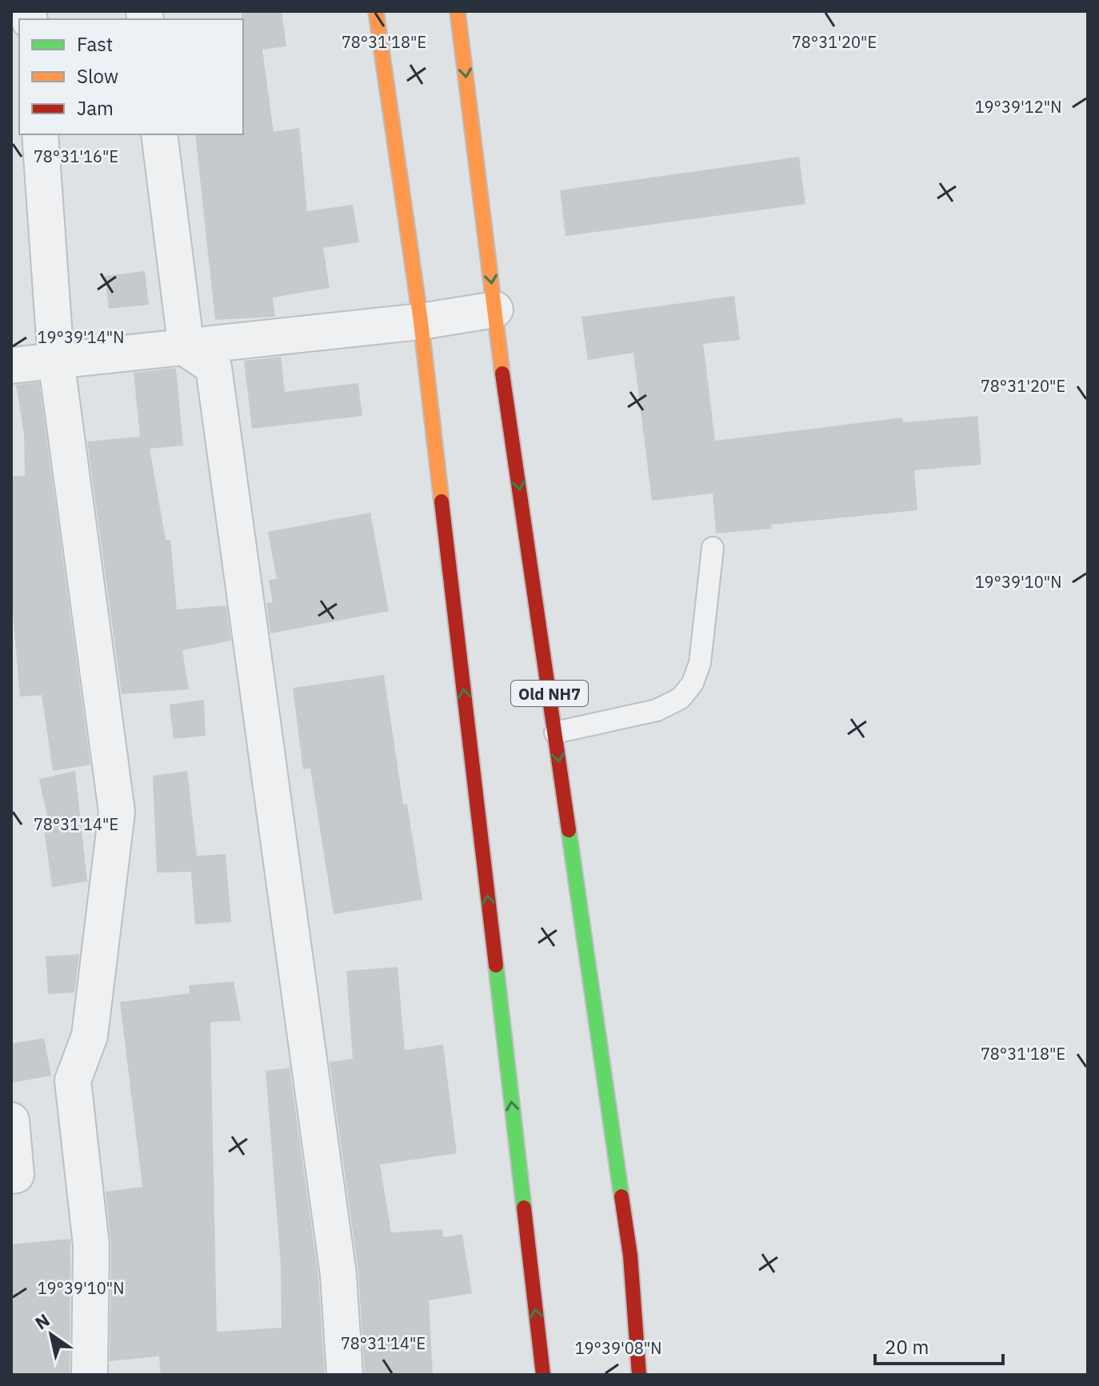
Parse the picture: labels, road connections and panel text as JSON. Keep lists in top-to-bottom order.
{
  "streets": {
    "main road": ["Old NH7"]
  },
  "legend": ["Fast", "Slow", "Jam"],
  "scale_bar": "20 m",
  "north": "top left",
  "coordinates": [
    "78°31'18\"E",
    "78°31'20\"E",
    "19°39'12\"N",
    "78°31'16\"E",
    "19°39'14\"N",
    "19°39'10\"N",
    "78°31'14\"E",
    "19°39'08\"N"
  ]
}
